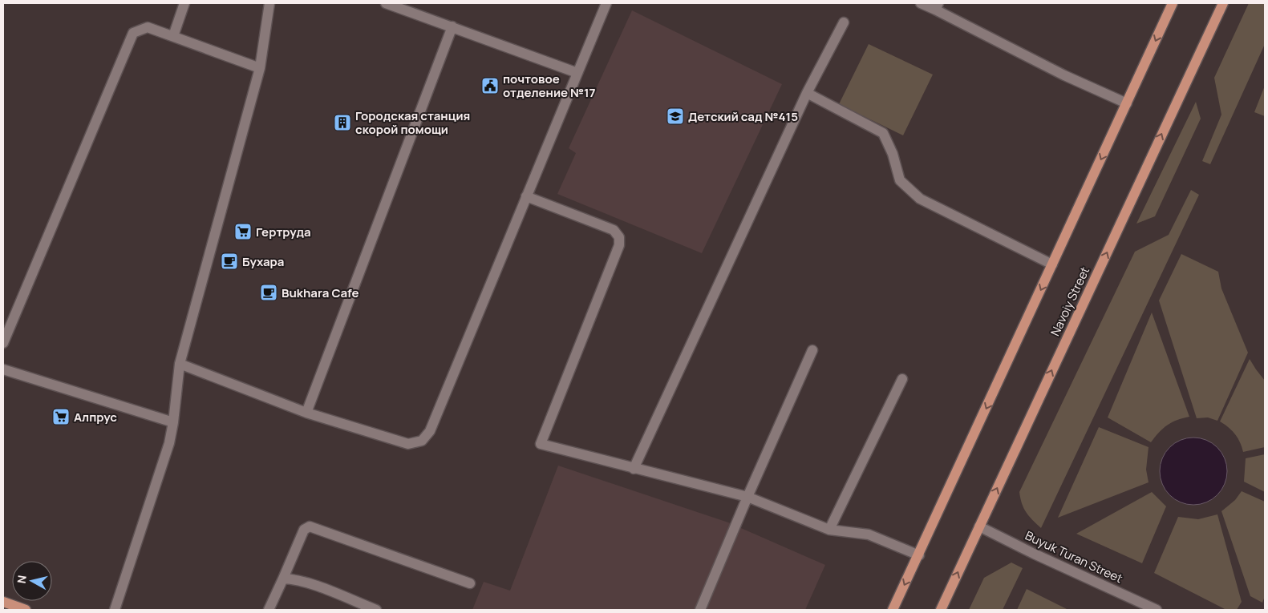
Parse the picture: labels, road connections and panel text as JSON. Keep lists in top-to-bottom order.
{
  "streets": {
    "main road": ["Navoiy Street"],
    "street": ["Buyuk Turan Street"]
  },
  "crossings": [
    ["Navoiy Street", "Buyuk Turan Street"]
  ],
  "places": {
    "public building": ["почтовое отделение №17"],
    "school or university": ["Детский сад №415"],
    "building": ["Городская станция скорой помощи"],
    "supermarket": ["Гертруда", "Алпрус"],
    "cafe": ["Бухара", "Bukhara Cafe"]
  },
  "north": "left"
}
